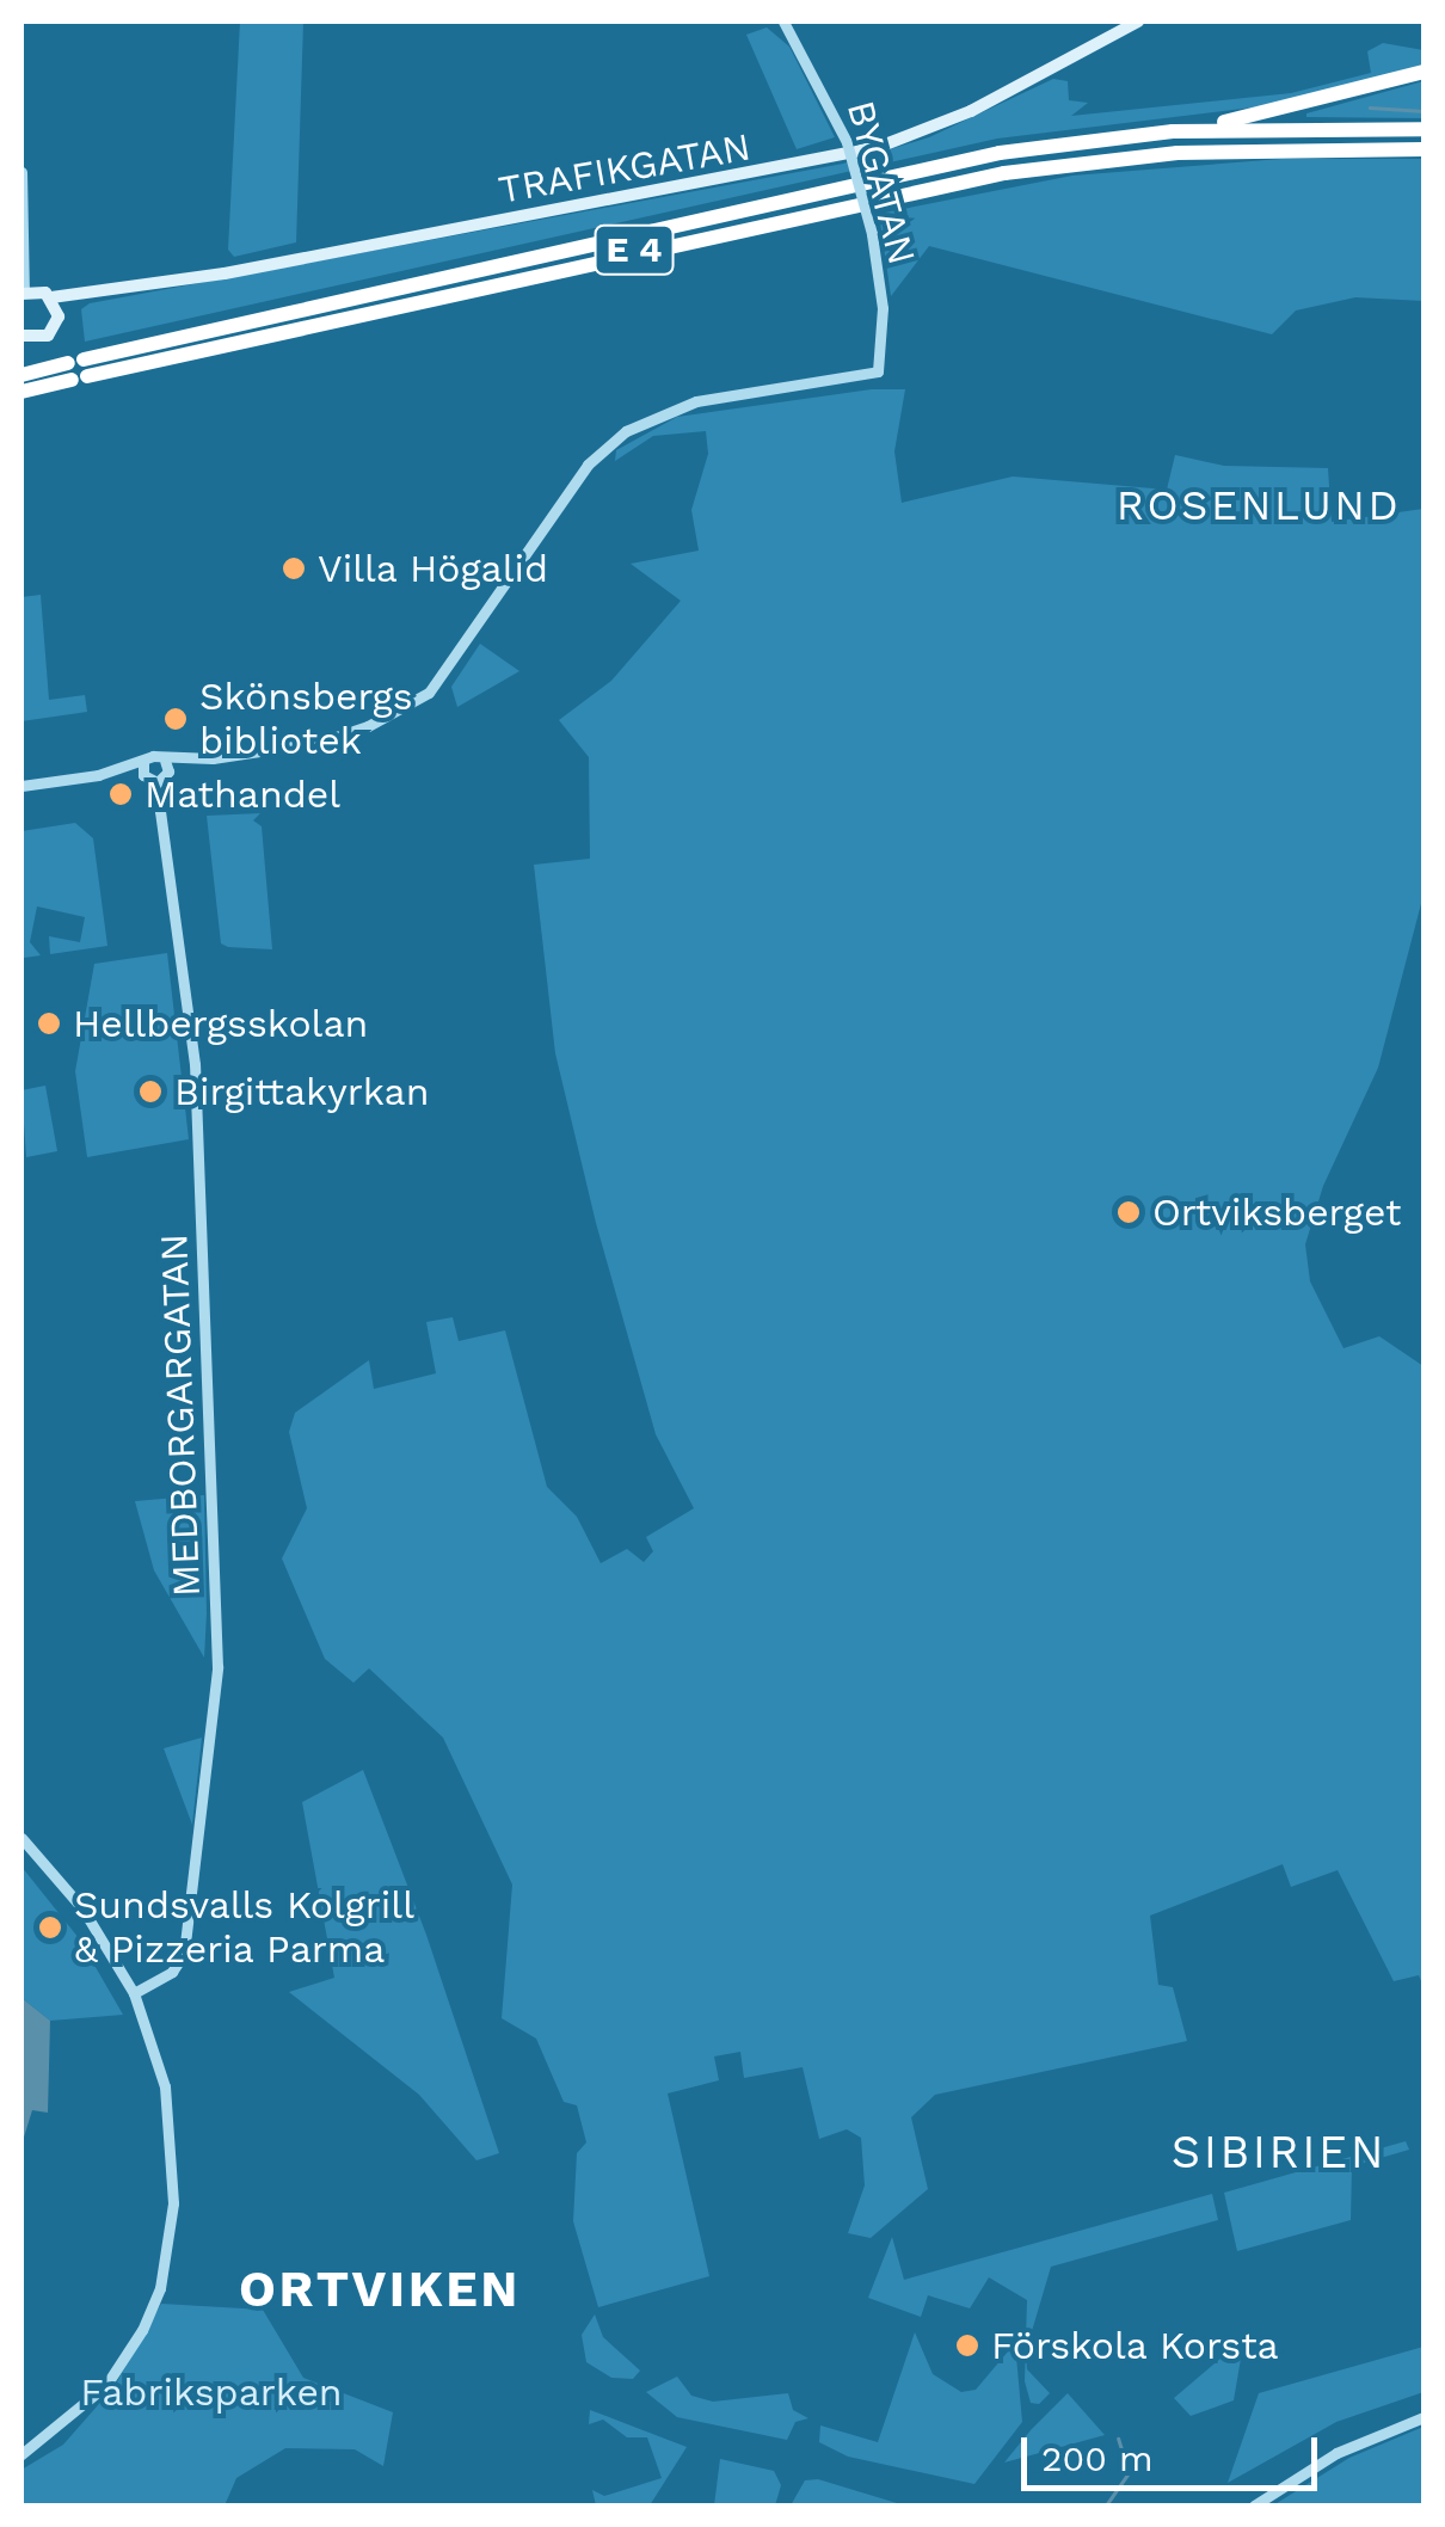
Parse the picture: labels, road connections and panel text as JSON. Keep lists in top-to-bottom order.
{
  "streets": {
    "highway": ["E 4"],
    "main road": ["TRAFIKGATAN"],
    "street": ["BYGATAN", "MEDBORGARGATAN"]
  },
  "districts": ["ROSENLUND", "SIBIRIEN", "ORTVIKEN"],
  "parks": ["Fabriksparken"],
  "places": [
    "Villa Högalid",
    "Skönsbergs bibliotek",
    "Mathandel",
    "Hellbergsskolan",
    "Birgittakyrkan",
    "Ortviksberget",
    "Sundsvalls Kolgrill & Pizzeria Parma",
    "Förskola Korsta"
  ],
  "scale_bar": "200 m"
}
